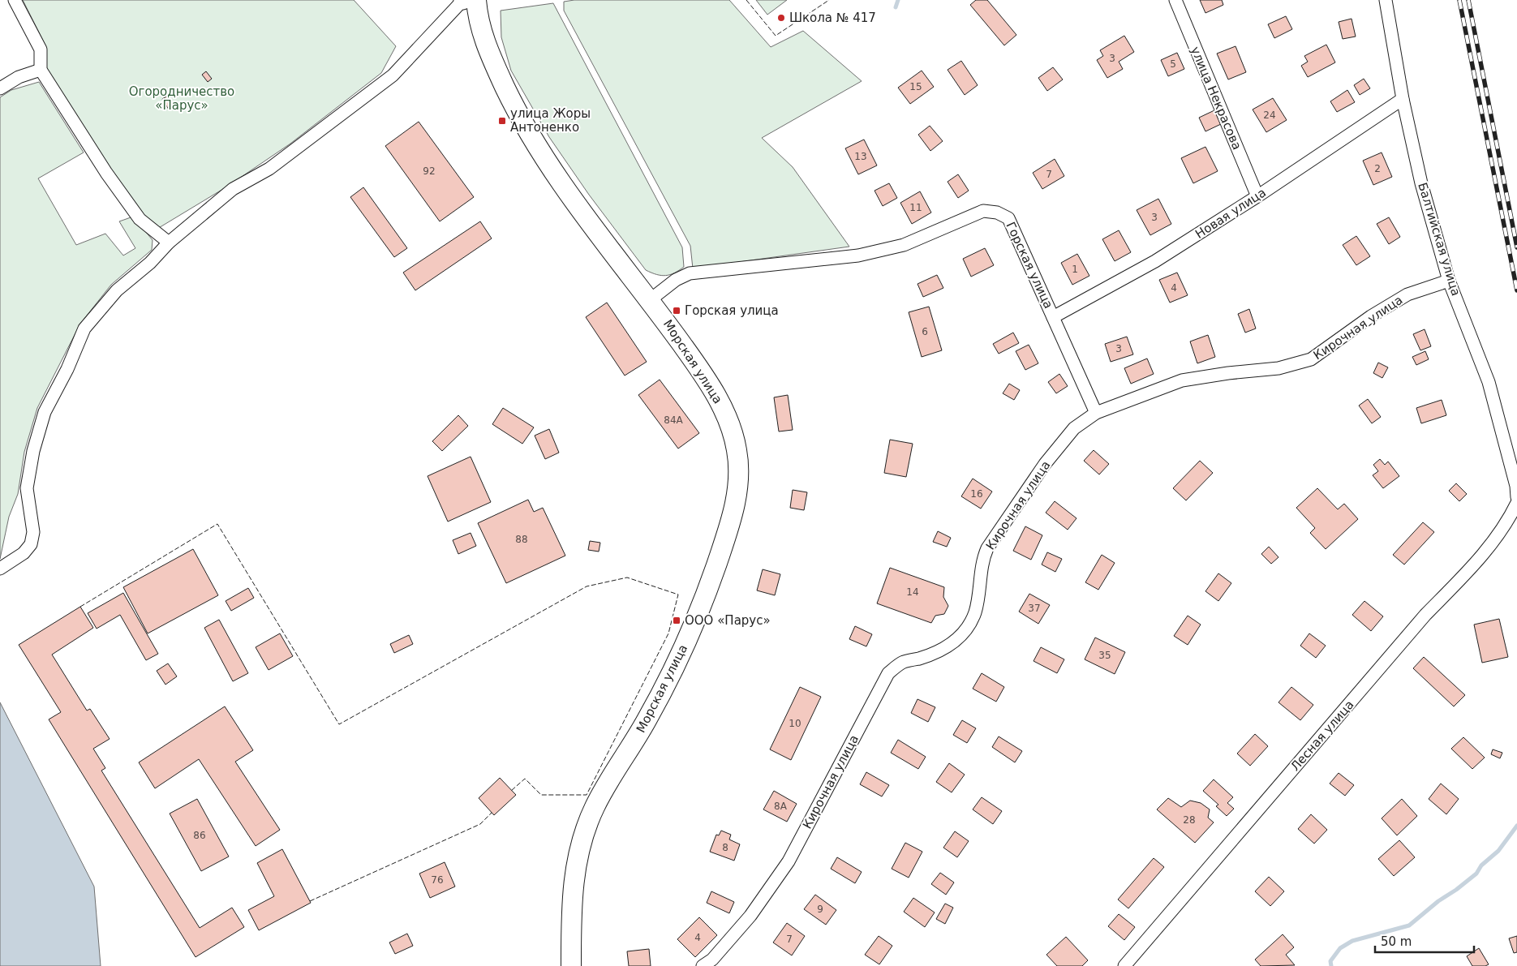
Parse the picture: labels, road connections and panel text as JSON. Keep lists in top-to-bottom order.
{
  "streets": {
    "main road": ["Морская улица"],
    "street": [
      "улица Некрасова",
      "Новая улица",
      "Балтийская улица",
      "Горская улица",
      "Кирочная улица",
      "Лесная улица"
    ]
  },
  "crossings": [
    ["улица Некрасова", "Новая улица"],
    ["Новая улица", "Балтийская улица"],
    ["Новая улица", "Горская улица"],
    ["Балтийская улица", "Кирочная улица"],
    ["Горская улица", "Кирочная улица"],
    ["Горская улица", "Морская улица"]
  ],
  "parks": ["Огородничество «Парус»"],
  "places": {
    "other": ["Школа № 417"],
    "transit": ["улица Жоры Антоненко", "Горская улица", "ООО «Парус»"]
  },
  "house_numbers": [
    "3",
    "5",
    "15",
    "24",
    "13",
    "2",
    "92",
    "7",
    "11",
    "3",
    "1",
    "4",
    "6",
    "3",
    "84А",
    "16",
    "88",
    "14",
    "37",
    "35",
    "10",
    "8А",
    "28",
    "86",
    "8",
    "76",
    "9",
    "4",
    "7"
  ],
  "scale_bar": "50 m"
}
